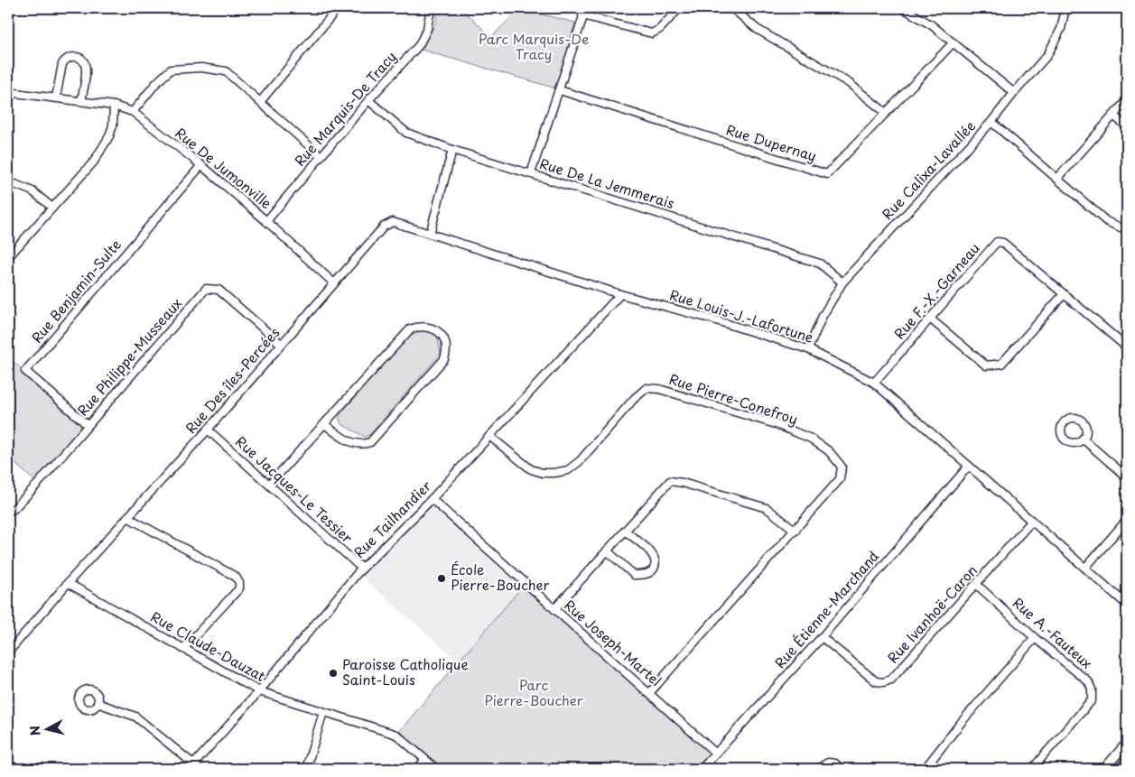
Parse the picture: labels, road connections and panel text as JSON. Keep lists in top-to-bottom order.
{
  "streets": {
    "street": [
      "Rue Marquis-De Tracy",
      "Rue Dupernay",
      "Rue De Jumonville",
      "Rue Calixa-Lavallée",
      "Rue De La Jemmerais",
      "Rue Benjamin-Sulte",
      "Rue F.-X.-Garneau",
      "Rue Louis-J.-Lafortune",
      "Rue Philippe-Musseaux",
      "Rue Des îles-Percées",
      "Rue Pierre-Conefroy",
      "Rue Jacques-Le Tessier",
      "Rue Tailhandier",
      "Rue Étienne-Marchand",
      "Rue Ivanhoë-Caron",
      "Rue A.-Fauteux",
      "Rue Joseph-Martel",
      "Rue Claude-Dauzat"
    ]
  },
  "crossings": [
    ["Rue Marquis-De Tracy", "Rue De Jumonville"],
    ["Rue Marquis-De Tracy", "Rue De La Jemmerais"],
    ["Rue De Jumonville", "Rue Benjamin-Sulte"],
    ["Rue De Jumonville", "Rue Des îles-Percées"],
    ["Rue Calixa-Lavallée", "Rue De La Jemmerais"],
    ["Rue Calixa-Lavallée", "Rue Louis-J.-Lafortune"],
    ["Rue Benjamin-Sulte", "Rue Philippe-Musseaux"],
    ["Rue F.-X.-Garneau", "Rue Louis-J.-Lafortune"],
    ["Rue Louis-J.-Lafortune", "Rue Des îles-Percées"],
    ["Rue Louis-J.-Lafortune", "Rue Tailhandier"],
    ["Rue Louis-J.-Lafortune", "Rue Étienne-Marchand"],
    ["Rue Louis-J.-Lafortune", "Rue Ivanhoë-Caron"],
    ["Rue Philippe-Musseaux", "Rue Des îles-Percées"],
    ["Rue Des îles-Percées", "Rue Jacques-Le Tessier"],
    ["Rue Des îles-Percées", "Rue Claude-Dauzat"],
    ["Rue Pierre-Conefroy", "Rue Tailhandier"],
    ["Rue Pierre-Conefroy", "Rue Joseph-Martel"],
    ["Rue Jacques-Le Tessier", "Rue Tailhandier"],
    ["Rue Tailhandier", "Rue Joseph-Martel"],
    ["Rue Tailhandier", "Rue Claude-Dauzat"],
    ["Rue Étienne-Marchand", "Rue Ivanhoë-Caron"],
    ["Rue Étienne-Marchand", "Rue Joseph-Martel"],
    ["Rue Ivanhoë-Caron", "Rue A.-Fauteux"]
  ],
  "parks": ["Parc Marquis-De Tracy", "Parc Pierre-Boucher"],
  "places": ["École Pierre-Boucher", "Paroisse Catholique Saint-Louis"],
  "north": "left"
}
